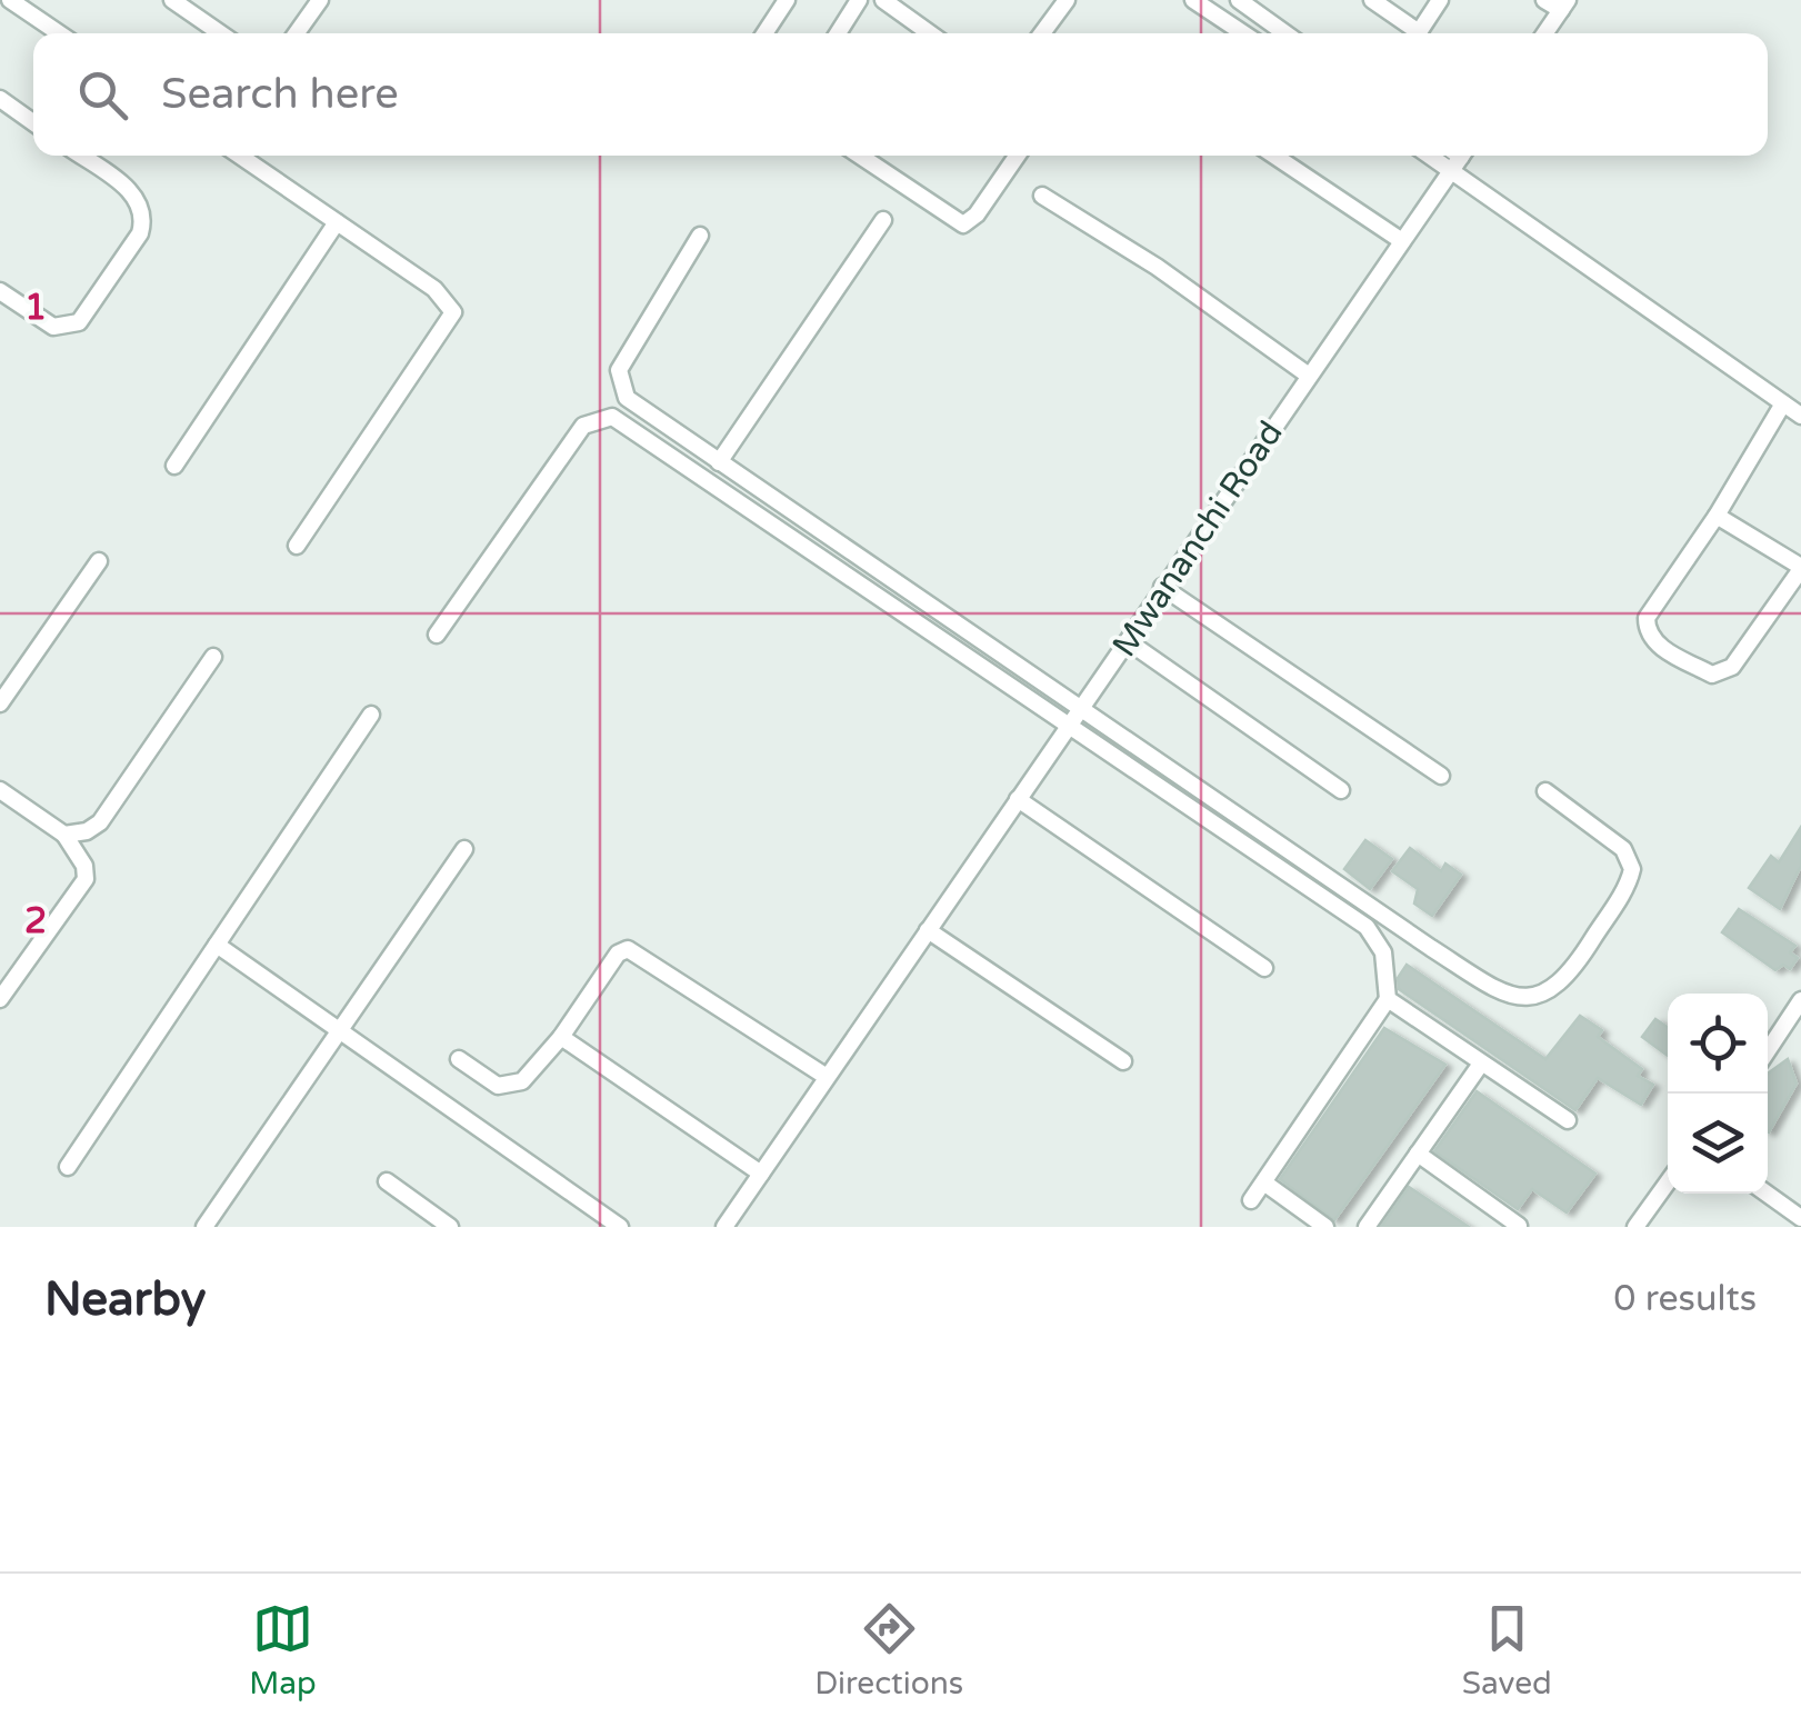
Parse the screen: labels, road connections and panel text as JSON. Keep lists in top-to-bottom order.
{
  "streets": {
    "street": ["Mwananchi Road"]
  },
  "page": {
    "search": "Search here",
    "heading": ["Nearby", "0 results"],
    "nav": ["Map", "Directions", "Saved"]
  },
  "grid": {
    "rows": ["1", "2"]
  }
}
